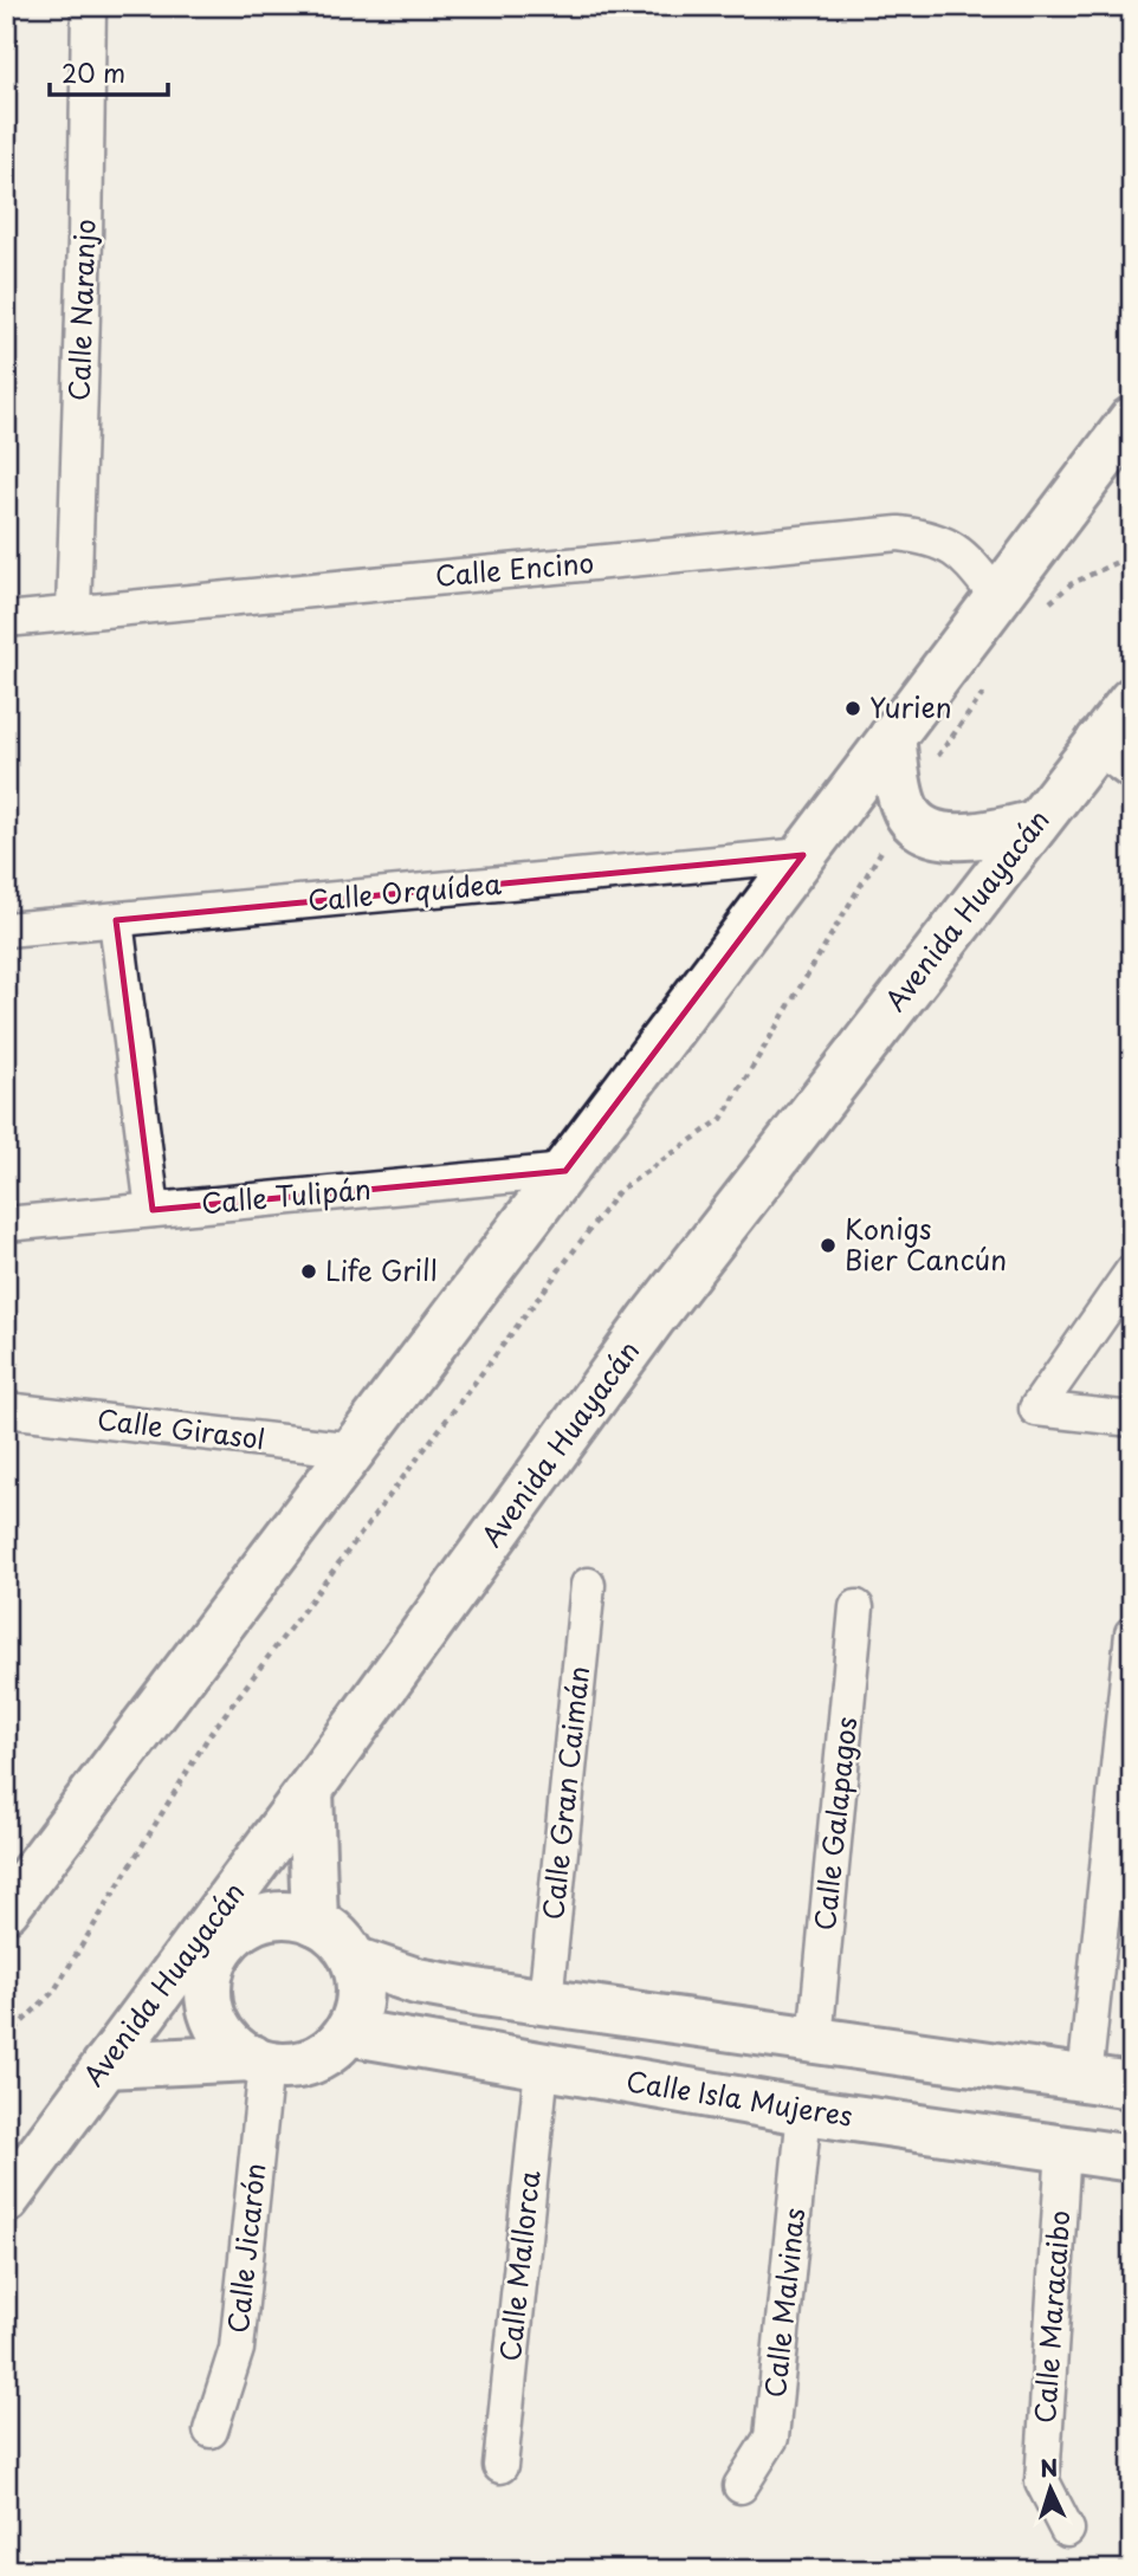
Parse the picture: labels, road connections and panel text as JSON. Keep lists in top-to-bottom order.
{
  "streets": {
    "main road": ["Avenida Huayacán", "Calle Isla Mujeres"],
    "street": [
      "Calle Naranjo",
      "Calle Encino",
      "Calle Orquídea",
      "Calle Tulipán",
      "Calle Girasol",
      "Calle Gran Caimán",
      "Calle Galapagos",
      "Calle Jicarón",
      "Calle Mallorca",
      "Calle Malvinas",
      "Calle Maracaibo"
    ]
  },
  "crossings": [
    ["Calle Naranjo", "Calle Encino"],
    ["Calle Isla Mujeres", "Calle Jicarón"],
    ["Calle Isla Mujeres", "Calle Mallorca"],
    ["Calle Isla Mujeres", "Calle Malvinas"],
    ["Calle Isla Mujeres", "Calle Maracaibo"]
  ],
  "places": ["Yurien", "Konigs Bier Cancún", "Life Grill"],
  "scale_bar": "20 m",
  "north": "top"
}
